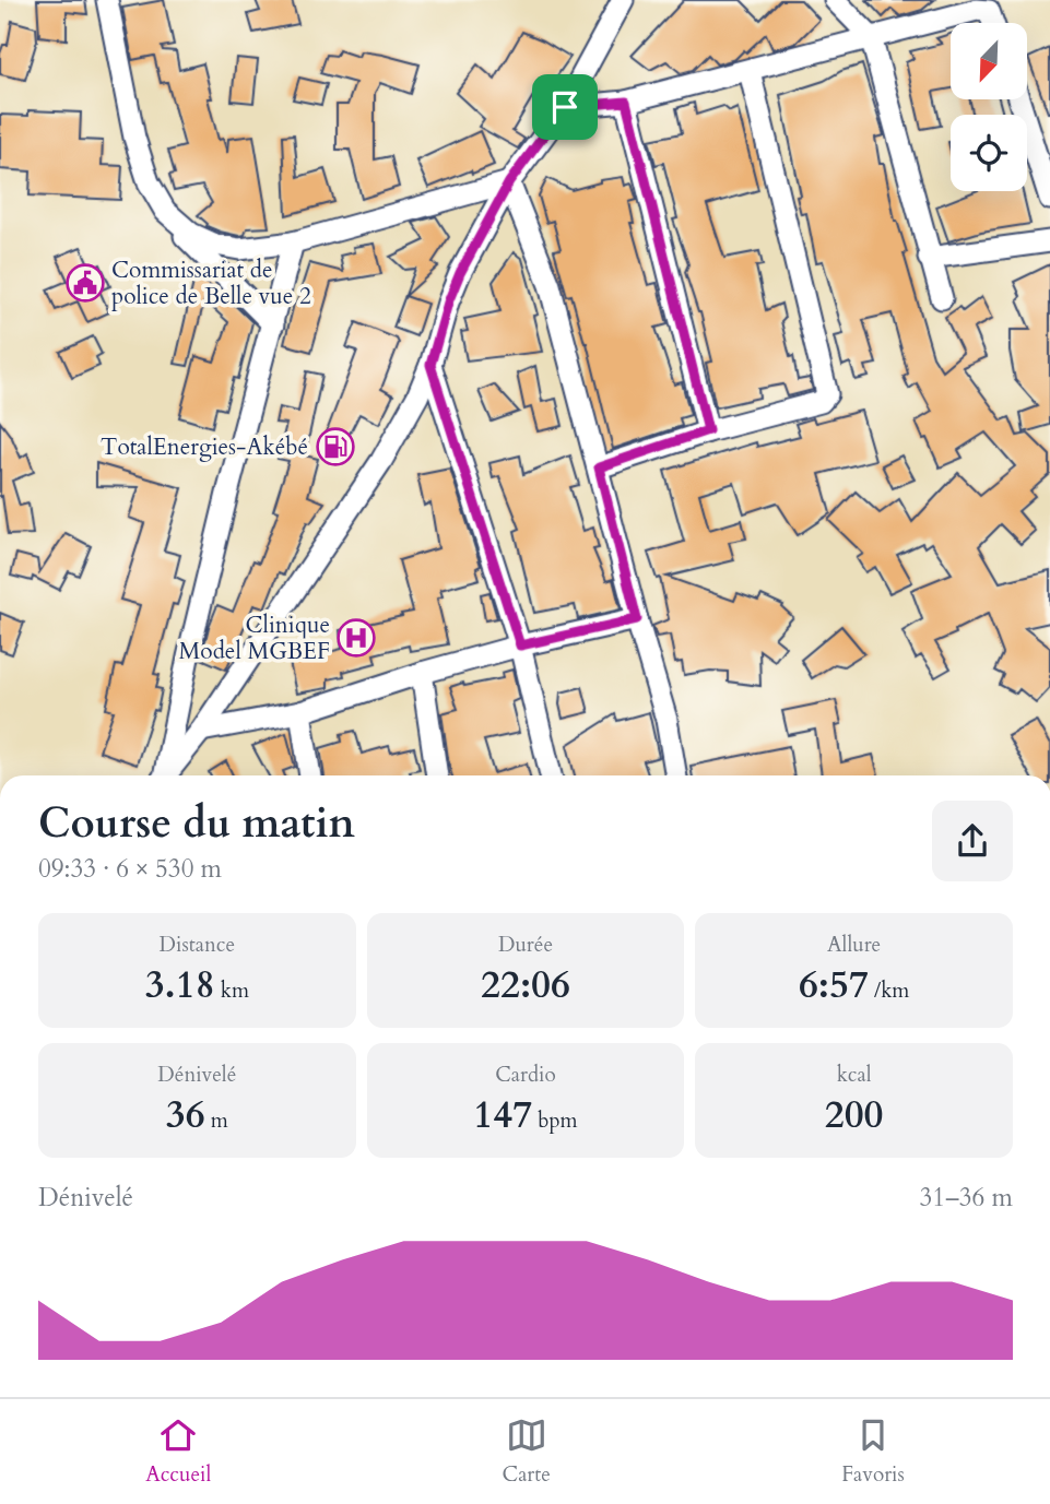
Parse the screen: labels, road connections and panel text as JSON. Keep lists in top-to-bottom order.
{
  "places": {
    "public building": ["Commissariat de police de Belle vue 2"],
    "fuel station": ["TotalEnergies-Akébé"],
    "hospital": ["Clinique Model MGBEF"]
  },
  "north": "bottom left",
  "page": {
    "heading": ["Course du matin", "09:33 · 6 × 530 m"],
    "stats": [
      ["Distance", "3.18 km"],
      ["Durée", "22:06"],
      ["Allure", "6:57 /km"],
      ["Dénivelé", "36 m"],
      ["Cardio", "147 bpm"],
      ["kcal", "200"]
    ],
    "chart": ["Dénivelé", "31–36 m"],
    "tabs": ["Accueil", "Carte", "Favoris"]
  }
}
